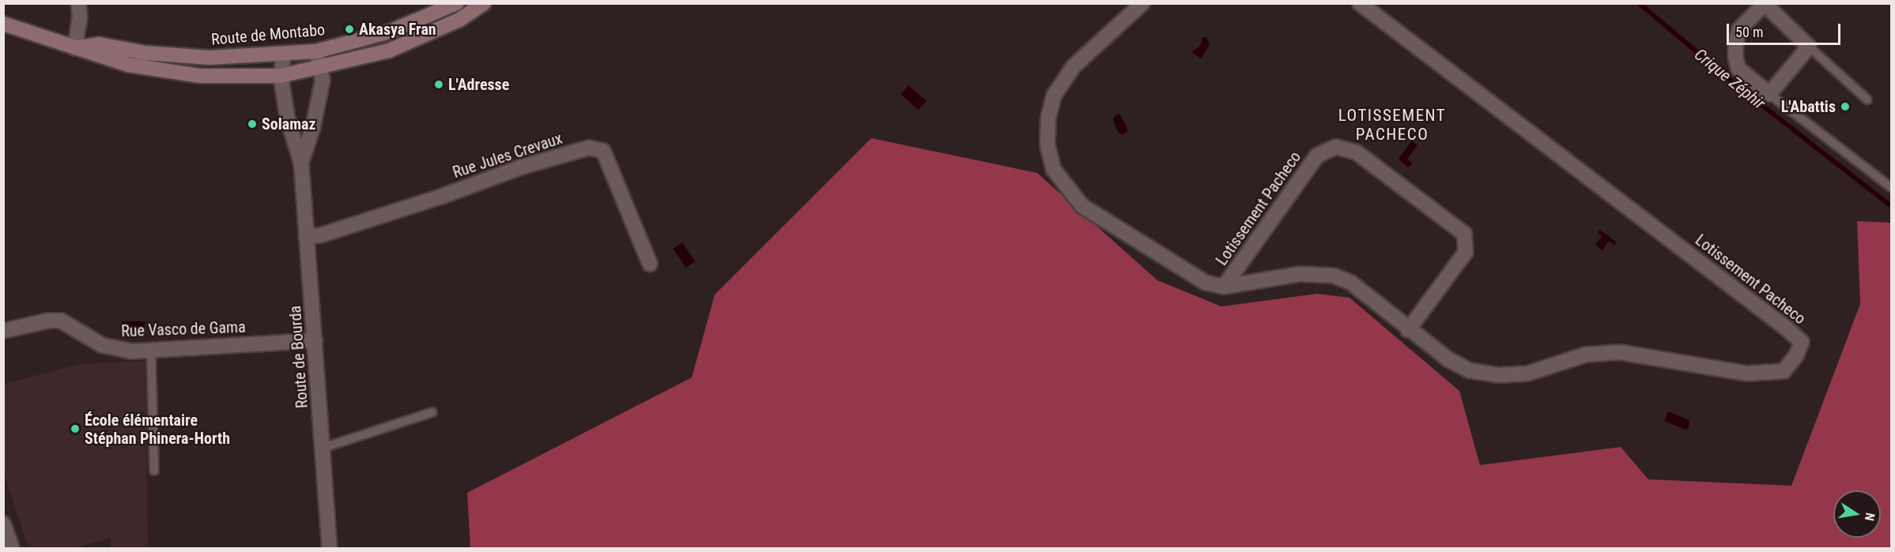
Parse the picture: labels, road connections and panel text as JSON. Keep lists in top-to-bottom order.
{
  "streets": {
    "main road": ["Route de Montabo"],
    "street": [
      "Rue Jules Crevaux",
      "Lotissement Pacheco",
      "Rue Vasco de Gama",
      "Route de Bourda"
    ]
  },
  "crossings": [
    ["Route de Montabo", "Route de Bourda"],
    ["Rue Jules Crevaux", "Route de Bourda"],
    ["Rue Vasco de Gama", "Route de Bourda"]
  ],
  "districts": ["LOTISSEMENT PACHECO"],
  "water": ["Crique Zéphir"],
  "places": [
    "Akasya Fran",
    "L'Adresse",
    "L'Abattis",
    "Solamaz",
    "École élémentaire Stéphan Phinera-Horth"
  ],
  "scale_bar": "50 m",
  "north": "right"
}
